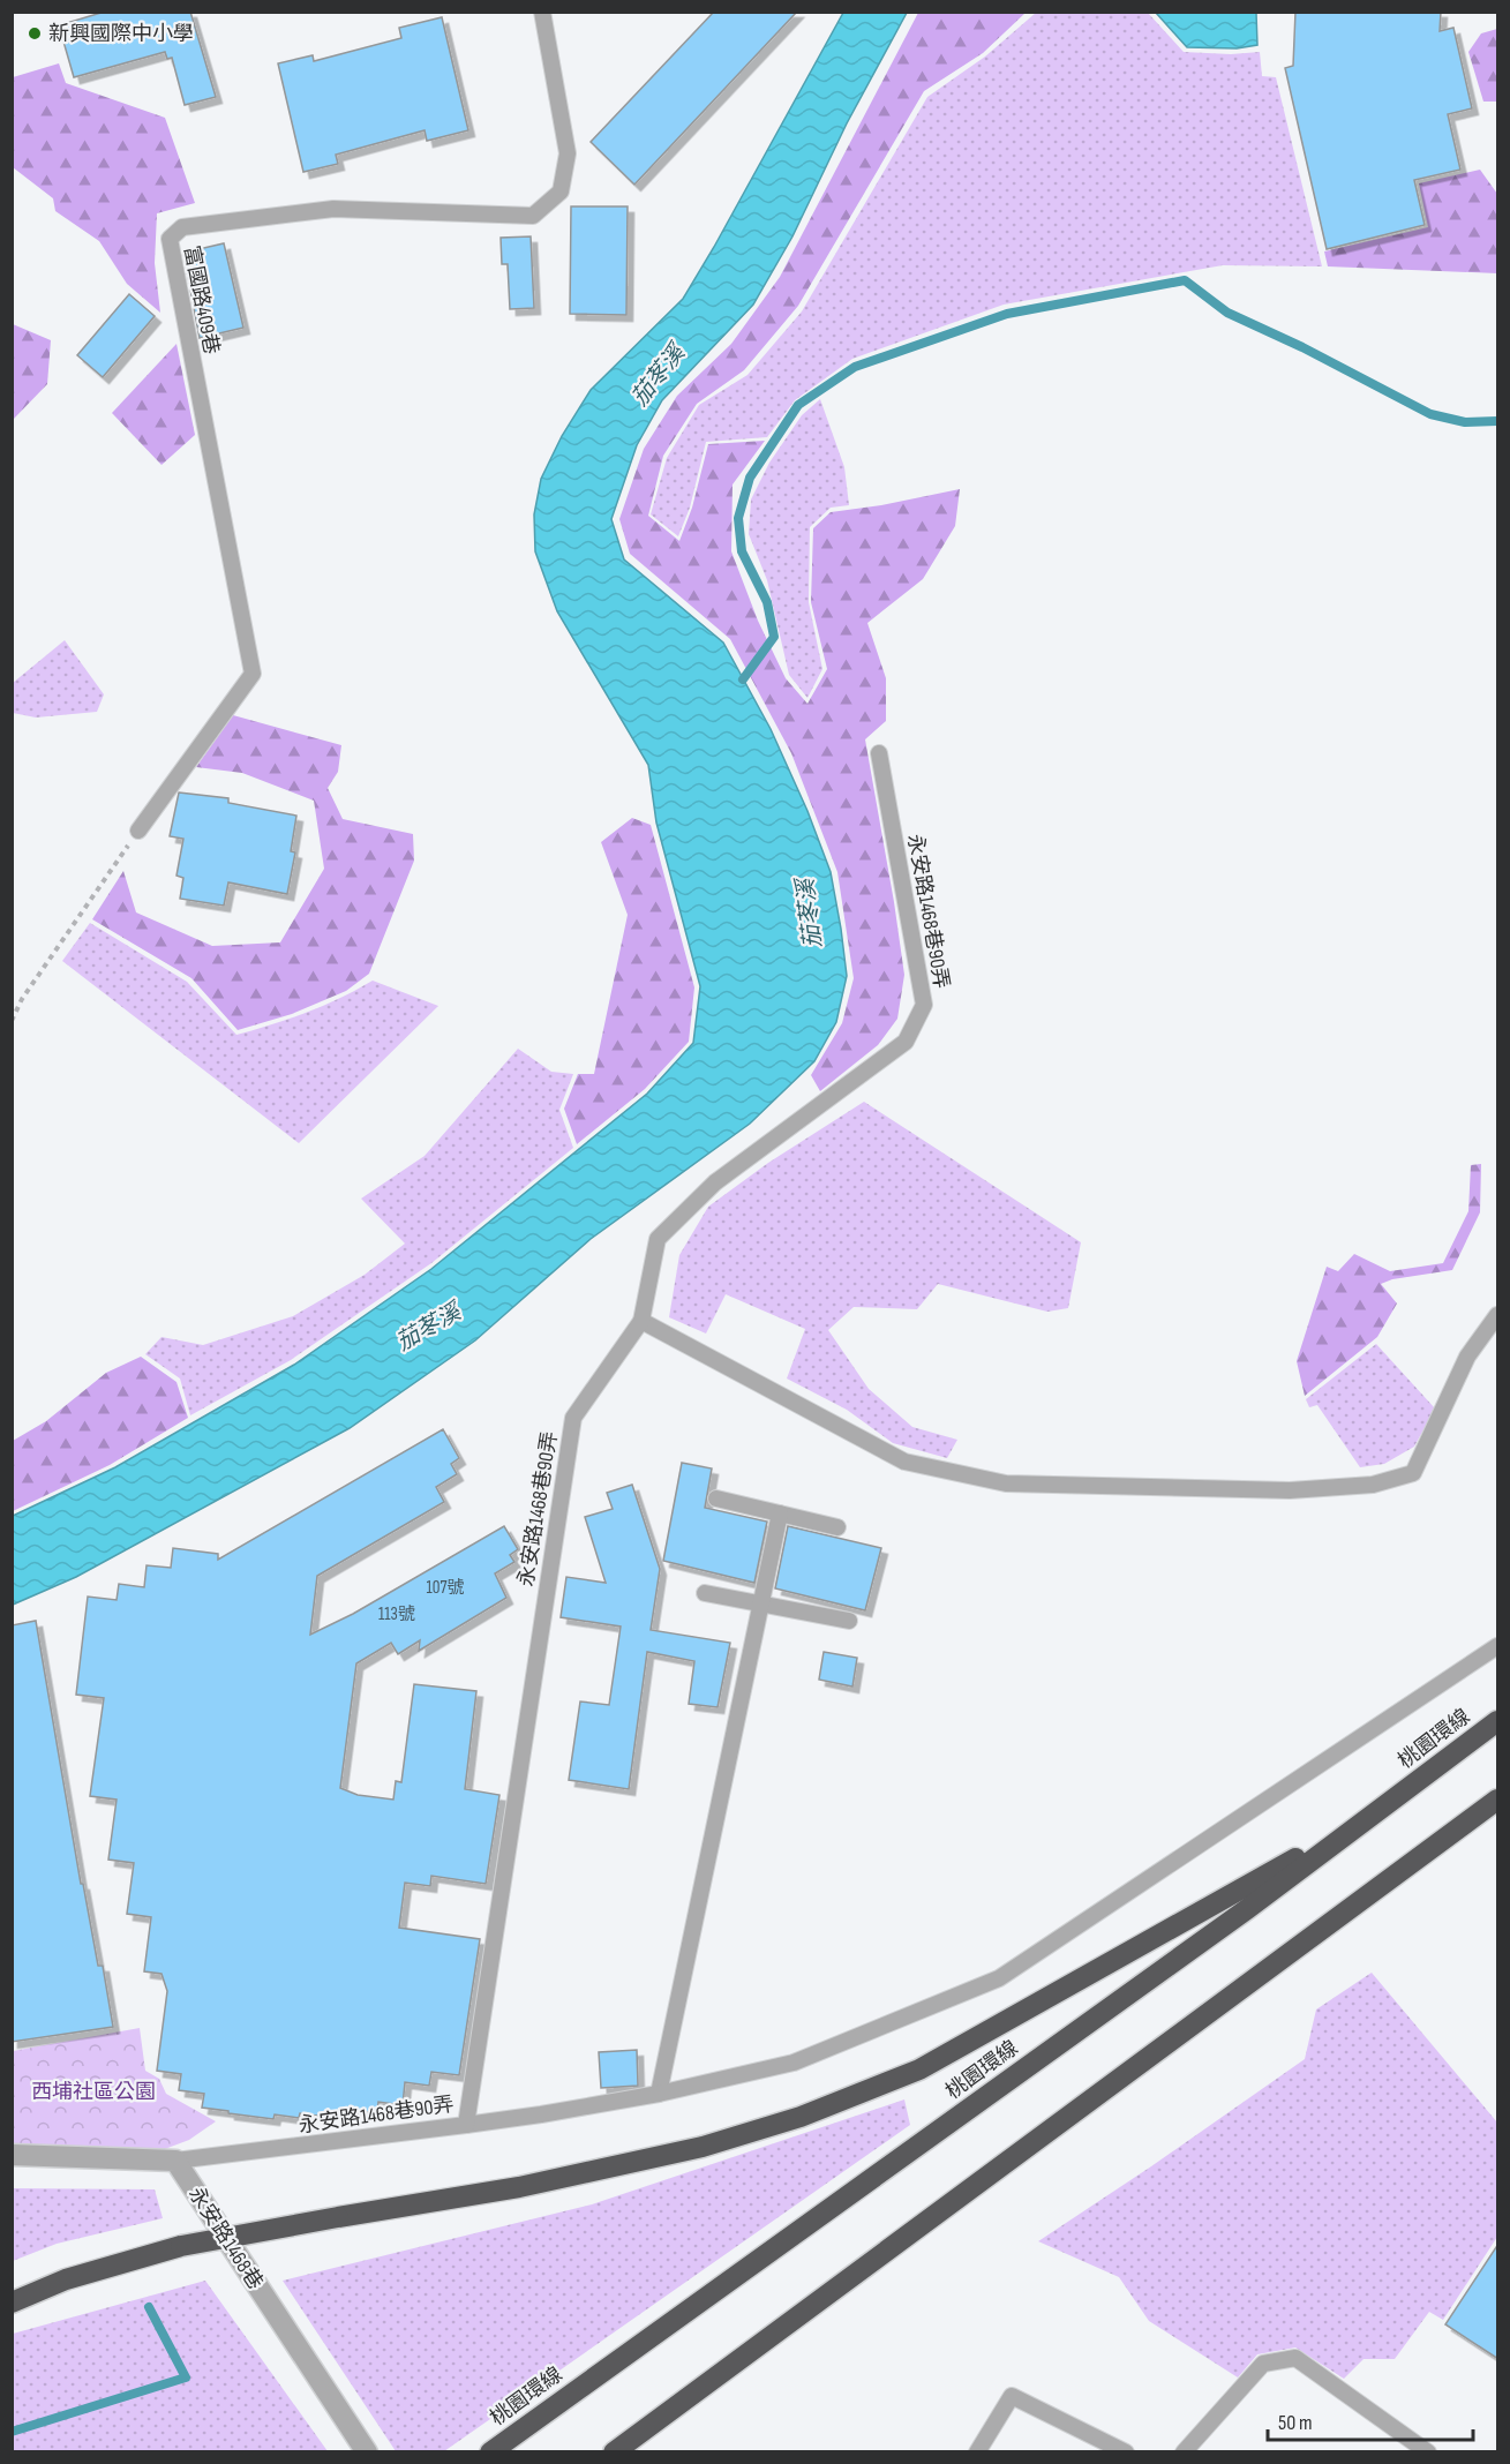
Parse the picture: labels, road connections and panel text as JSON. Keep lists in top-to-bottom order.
{
  "streets": {
    "highway": ["桃園環線"],
    "street": ["永安路1468巷"],
    "lane": ["富國路409巷", "永安路1468巷90弄"]
  },
  "crossings": [
    ["永安路1468巷90弄", "永安路1468巷"]
  ],
  "water": ["茄苳溪"],
  "parks": ["西埔社區公園"],
  "places": ["新興國際中小學"],
  "house_numbers": ["107號", "113號"],
  "scale_bar": "50 m"
}
